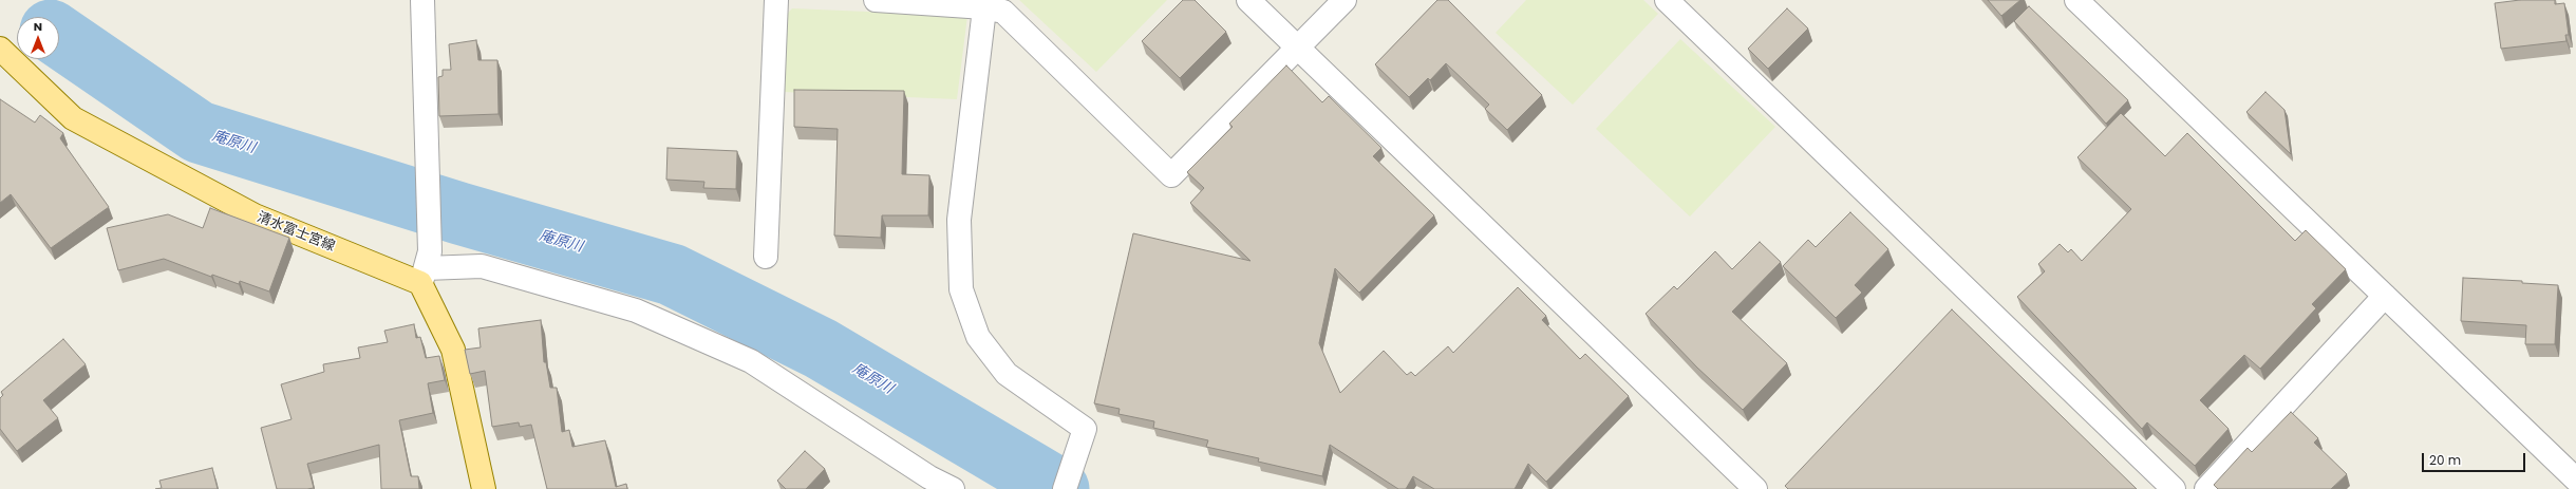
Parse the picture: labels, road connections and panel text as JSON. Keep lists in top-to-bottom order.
{
  "streets": {
    "main road": ["清水富士宮線"]
  },
  "water": ["庵原川"],
  "scale_bar": "20 m",
  "north": "top"
}
